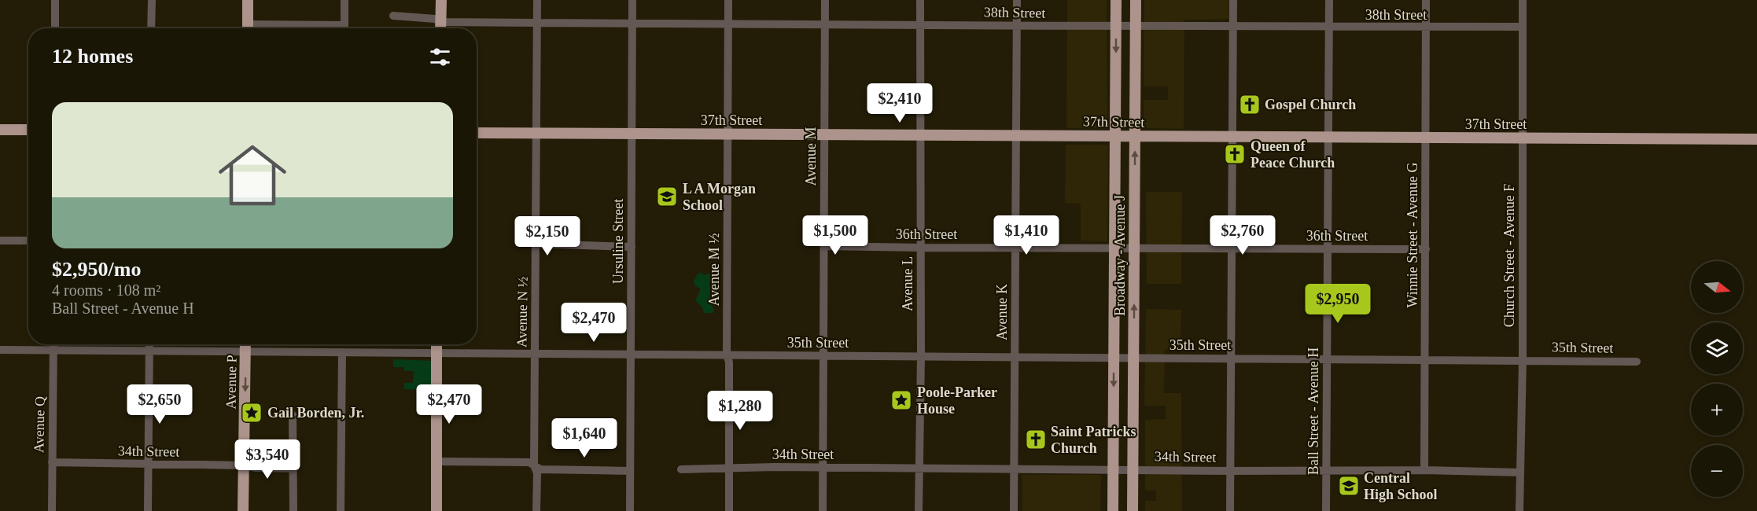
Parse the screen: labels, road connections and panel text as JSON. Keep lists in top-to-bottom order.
{
  "streets": {
    "main road": ["37th Street", "Broadway - Avenue J", "Avenue P"],
    "street": [
      "38th Street",
      "Avenue M",
      "36th Street",
      "Winnie Street - Avenue G",
      "Ursuline Street",
      "Church Street - Avenue F",
      "Avenue M ½",
      "Avenue L",
      "Avenue N ½",
      "Avenue K",
      "35th Street",
      "Ball Street - Avenue H",
      "Avenue Q",
      "34th Street"
    ]
  },
  "crossings": [
    ["38th Street", "Avenue M"],
    ["38th Street", "Winnie Street - Avenue G"],
    ["38th Street", "Ursuline Street"],
    ["38th Street", "Broadway - Avenue J"],
    ["38th Street", "Church Street - Avenue F"],
    ["38th Street", "Avenue M ½"],
    ["38th Street", "Avenue L"],
    ["38th Street", "Avenue N ½"],
    ["38th Street", "Avenue K"],
    ["38th Street", "Ball Street - Avenue H"],
    ["37th Street", "Avenue M"],
    ["37th Street", "Winnie Street - Avenue G"],
    ["37th Street", "Ursuline Street"],
    ["37th Street", "Broadway - Avenue J"],
    ["37th Street", "Church Street - Avenue F"],
    ["37th Street", "Avenue M ½"],
    ["37th Street", "Avenue L"],
    ["37th Street", "Avenue N ½"],
    ["37th Street", "Avenue K"],
    ["37th Street", "Ball Street - Avenue H"],
    ["Avenue M", "36th Street"],
    ["Avenue M", "35th Street"],
    ["Avenue M", "34th Street"],
    ["36th Street", "Winnie Street - Avenue G"],
    ["36th Street", "Broadway - Avenue J"],
    ["36th Street", "Avenue L"],
    ["36th Street", "Avenue K"],
    ["36th Street", "Ball Street - Avenue H"],
    ["Winnie Street - Avenue G", "35th Street"],
    ["Winnie Street - Avenue G", "34th Street"],
    ["Ursuline Street", "35th Street"],
    ["Broadway - Avenue J", "35th Street"],
    ["Broadway - Avenue J", "34th Street"],
    ["Church Street - Avenue F", "35th Street"],
    ["Church Street - Avenue F", "34th Street"],
    ["Avenue M ½", "35th Street"],
    ["Avenue M ½", "34th Street"],
    ["Avenue L", "35th Street"],
    ["Avenue L", "34th Street"],
    ["Avenue N ½", "35th Street"],
    ["Avenue K", "35th Street"],
    ["Avenue K", "34th Street"],
    ["35th Street", "Avenue P"],
    ["35th Street", "Ball Street - Avenue H"],
    ["35th Street", "Avenue Q"],
    ["Avenue P", "34th Street"],
    ["Ball Street - Avenue H", "34th Street"],
    ["Avenue Q", "34th Street"]
  ],
  "one_way": ["Avenue P"],
  "places": {
    "church": ["Gospel Church", "Queen of Peace Church", "Saint Patricks Church"],
    "school or university": ["L A Morgan School", "Central High School"],
    "place": ["Poole-Parker House", "Gail Borden, Jr."]
  },
  "north": "right",
  "page": {
    "heading": "12 homes",
    "price": [
      "$2,410",
      "$1,500",
      "$1,410",
      "$2,760",
      "$2,150",
      "$2,950",
      "$2,470",
      "$2,650",
      "$2,470",
      "$1,280",
      "$1,640",
      "$3,540"
    ],
    "list": [
      {
        "name": "$2,950/mo",
        "note": "4 rooms · 108 m² · Ball Street - Avenue H"
      }
    ],
    "map_buttons": ["+", "−"]
  }
}
